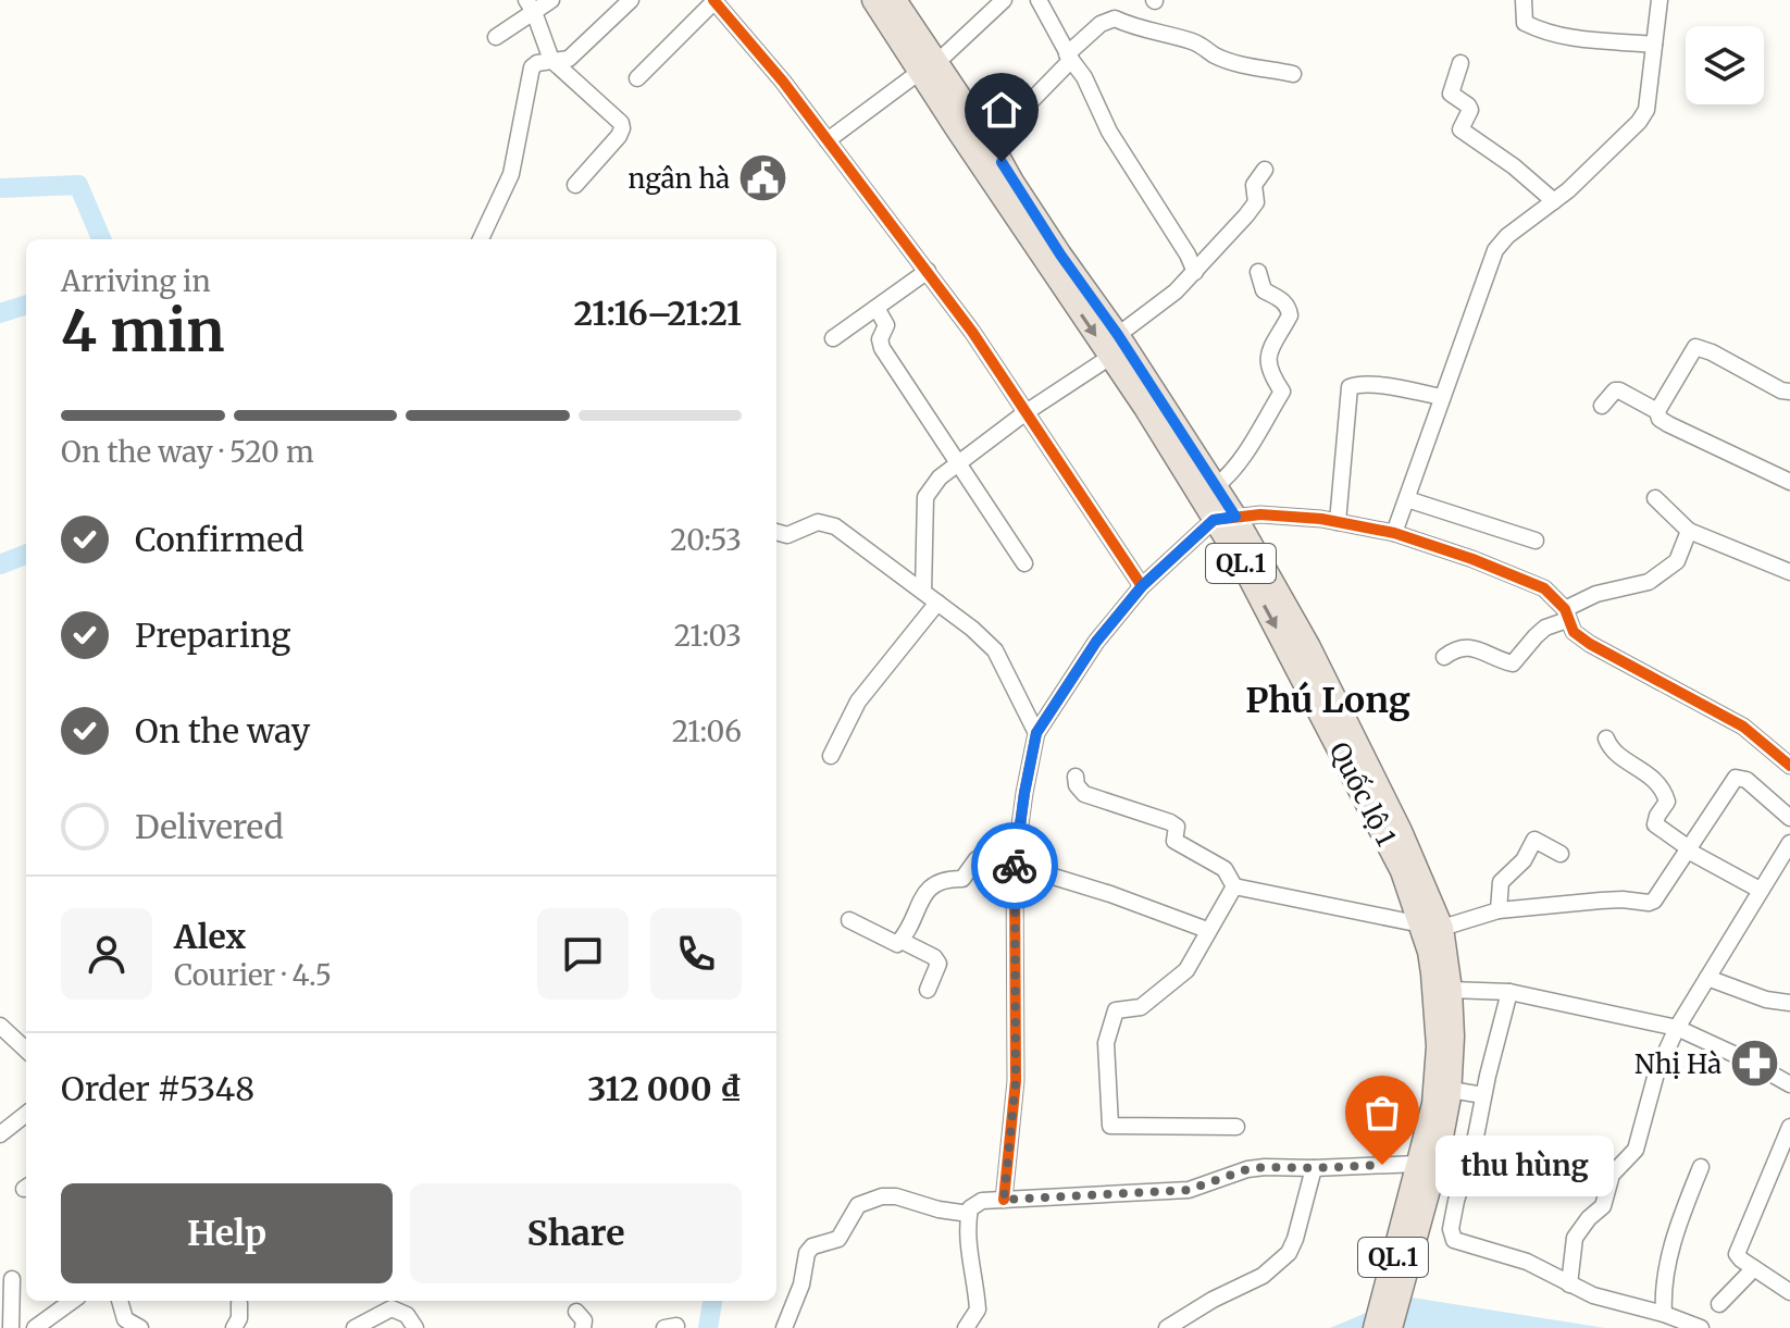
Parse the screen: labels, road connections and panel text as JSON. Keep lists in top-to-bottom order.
{
  "streets": {
    "highway": ["QL.1", "Quốc lộ 1"]
  },
  "crossings": [
    ["QL.1", "Quốc lộ 1"]
  ],
  "districts": ["Phú Long"],
  "places": {
    "public building": ["ngân hà"],
    "pharmacy": ["Nhị Hà"],
    "other": ["thu hùng"]
  },
  "page": {
    "heading": ["4 min", "Arriving in", "21:16–21:21"],
    "panel": [
      "Alex",
      "Courier · 4.5",
      "Order #5348",
      "312 000 ₫"
    ],
    "bar": "On the way · 520 m",
    "list": [
      ["Confirmed", "20:53"],
      ["Preparing", "21:03"],
      ["On the way", "21:06"],
      "Delivered"
    ],
    "bubble": "thu hùng",
    "buttons": ["Help", "Share"]
  }
}
